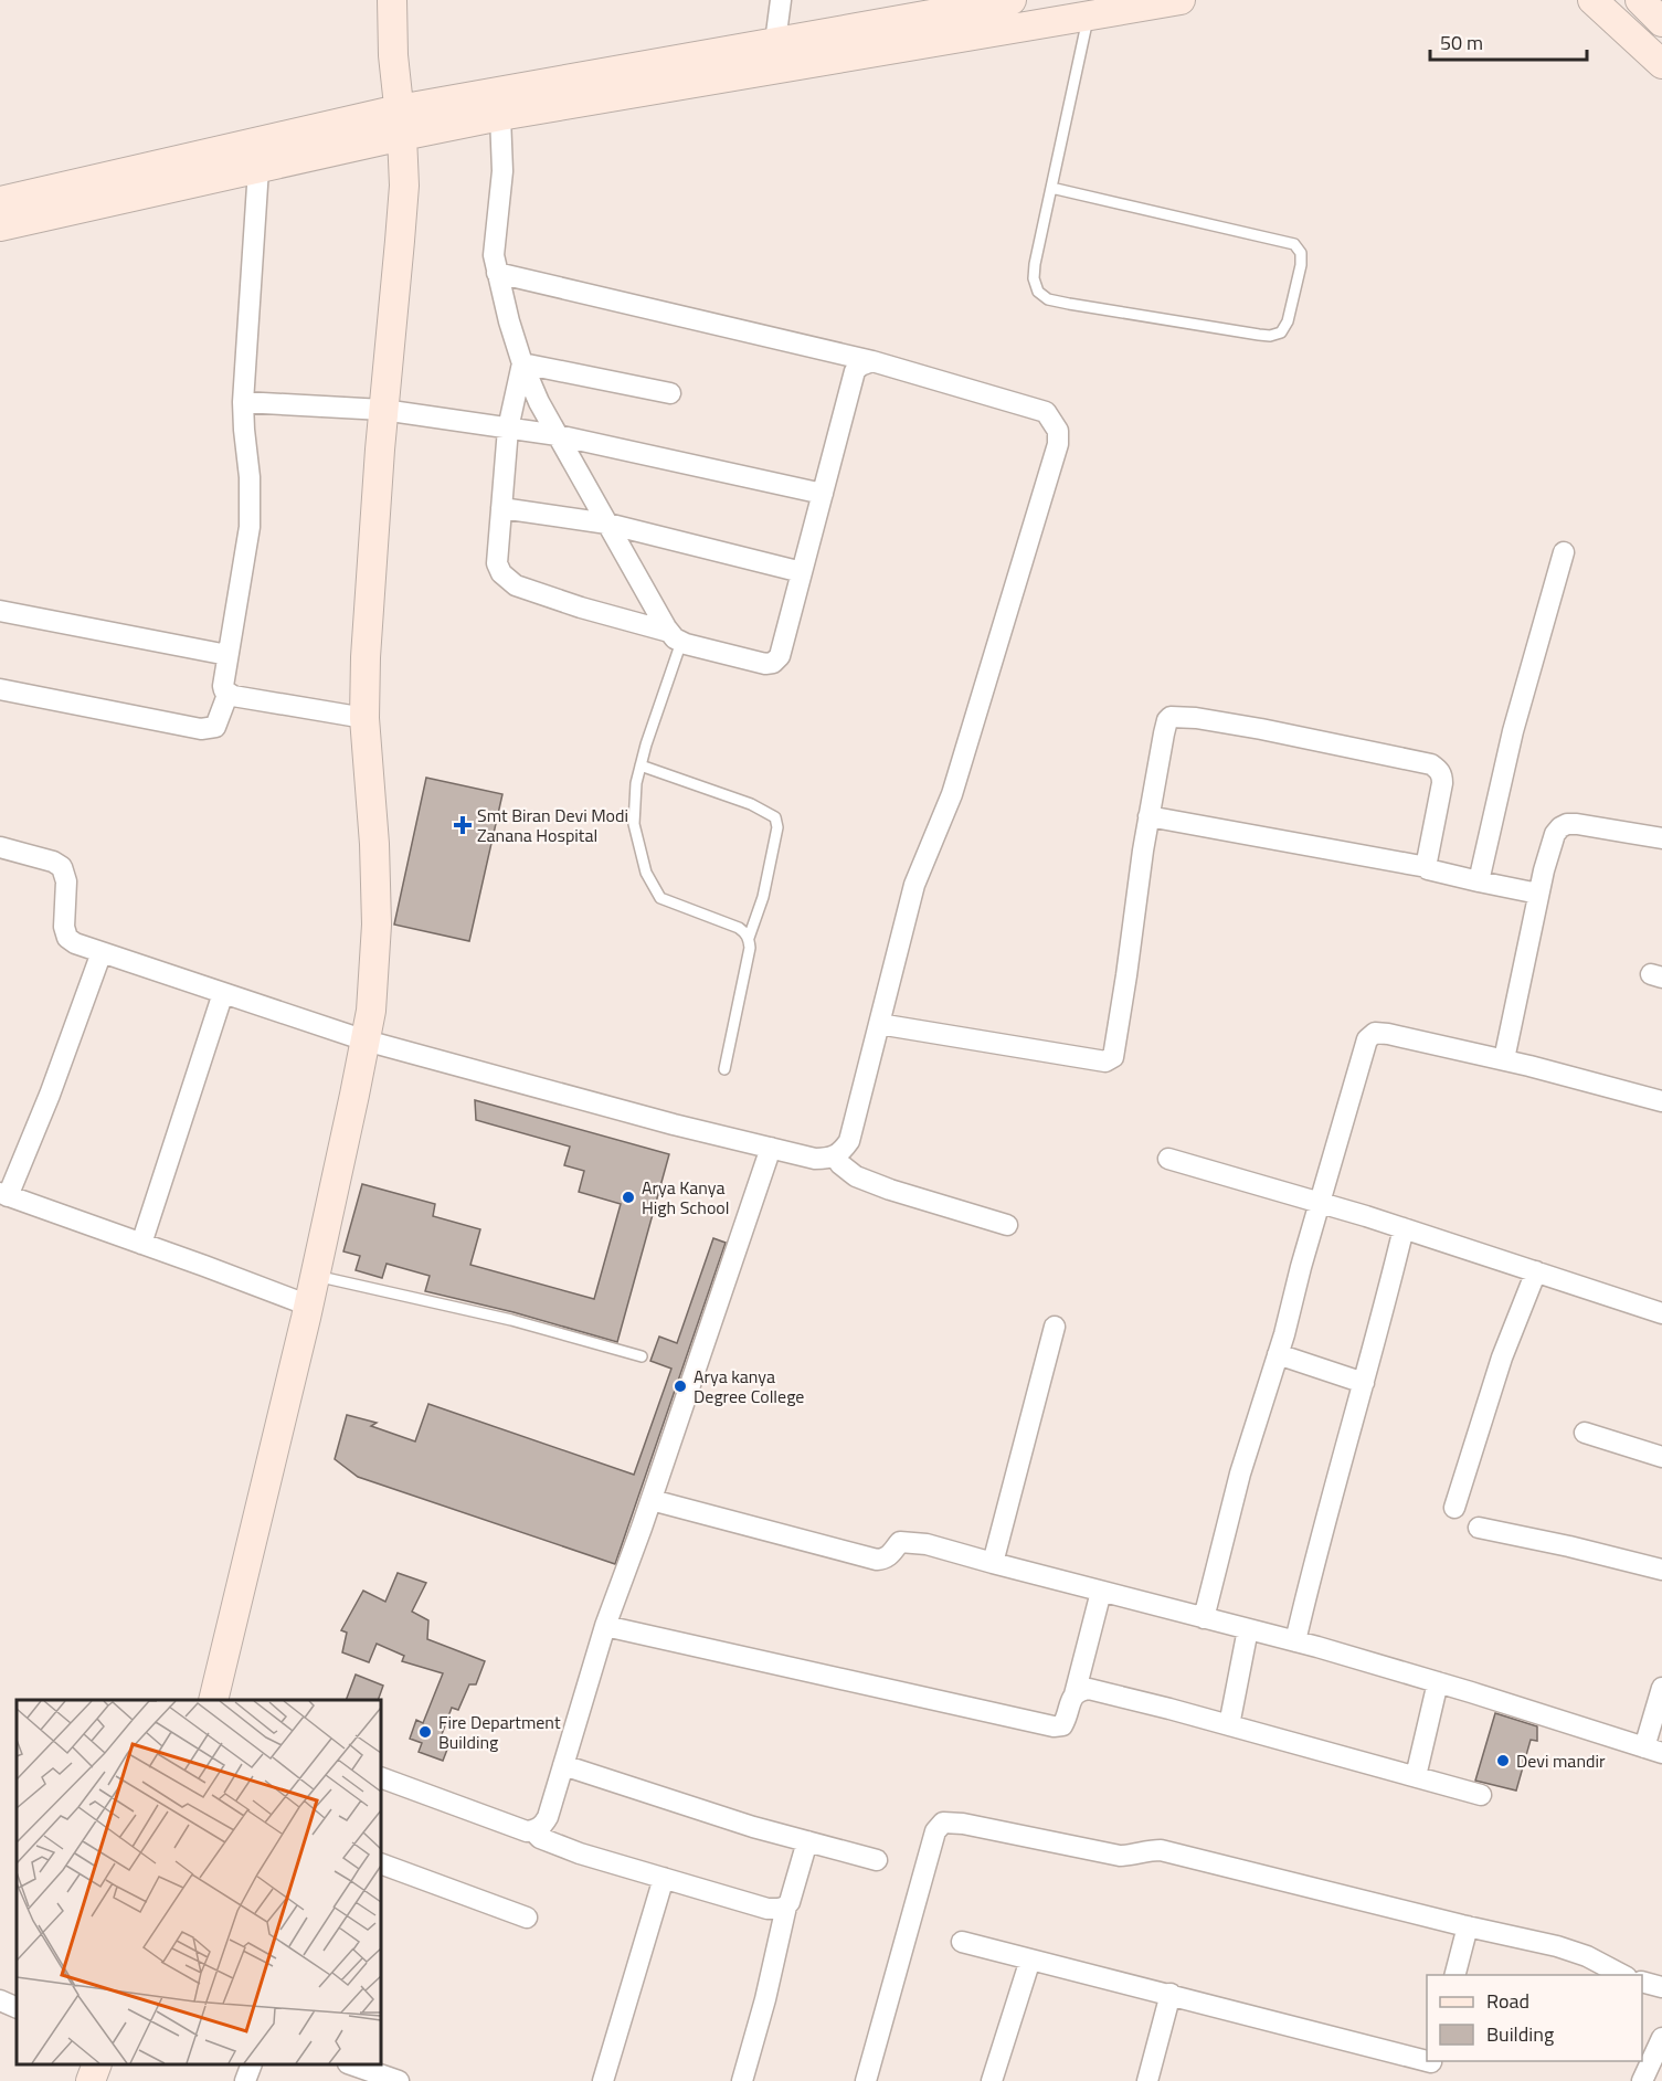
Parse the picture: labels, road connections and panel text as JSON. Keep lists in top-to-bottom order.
{
  "places": {
    "health": ["Smt Biran Devi Modi Zanana Hospital"],
    "other": [
      "Arya Kanya High School",
      "Arya kanya Degree College",
      "Fire Department Building",
      "Devi mandir"
    ]
  },
  "legend": ["Road", "Building"],
  "scale_bar": "50 m"
}
